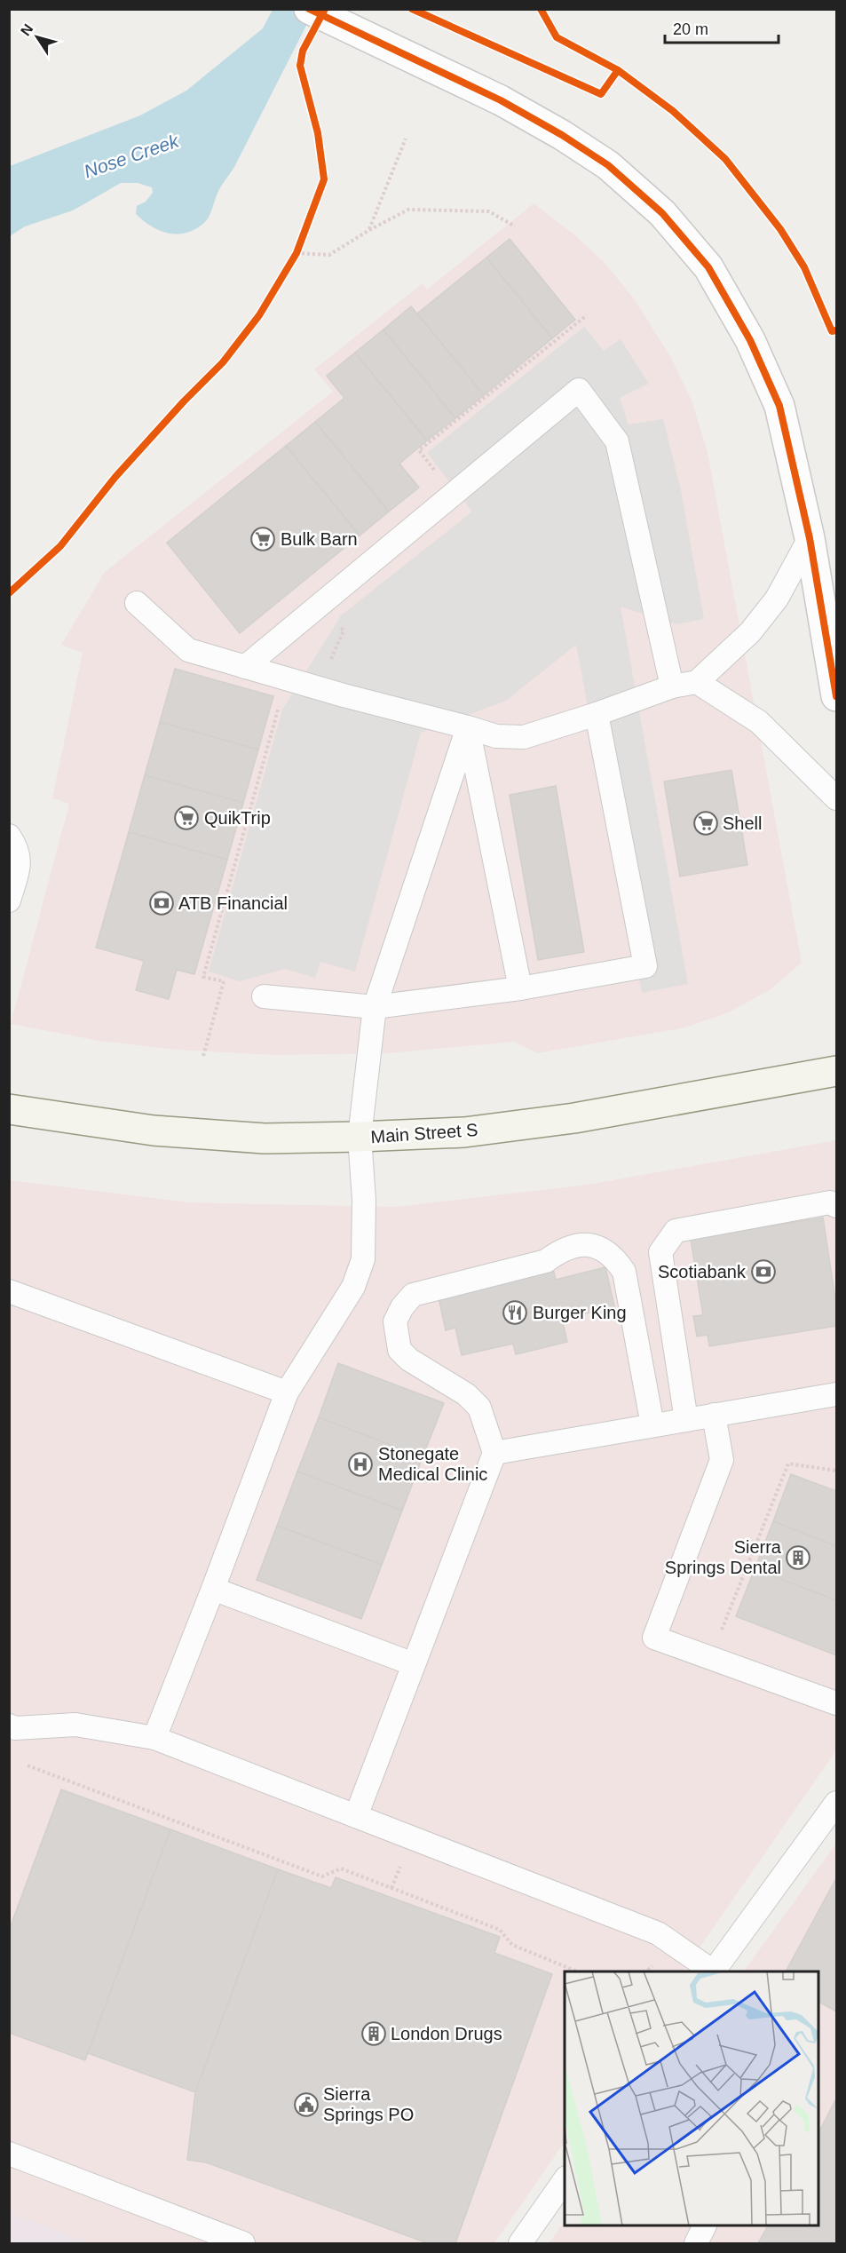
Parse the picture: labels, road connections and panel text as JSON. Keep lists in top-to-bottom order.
{
  "streets": {
    "main road": ["Main Street S"]
  },
  "water": ["Nose Creek"],
  "places": {
    "supermarket": ["Bulk Barn", "QuikTrip", "Shell"],
    "bank": ["ATB Financial", "Scotiabank"],
    "restaurant": ["Burger King"],
    "hospital": ["Stonegate Medical Clinic"],
    "building": ["Sierra Springs Dental", "London Drugs"],
    "public building": ["Sierra Springs PO"]
  },
  "scale_bar": "20 m",
  "north": "top left"
}
